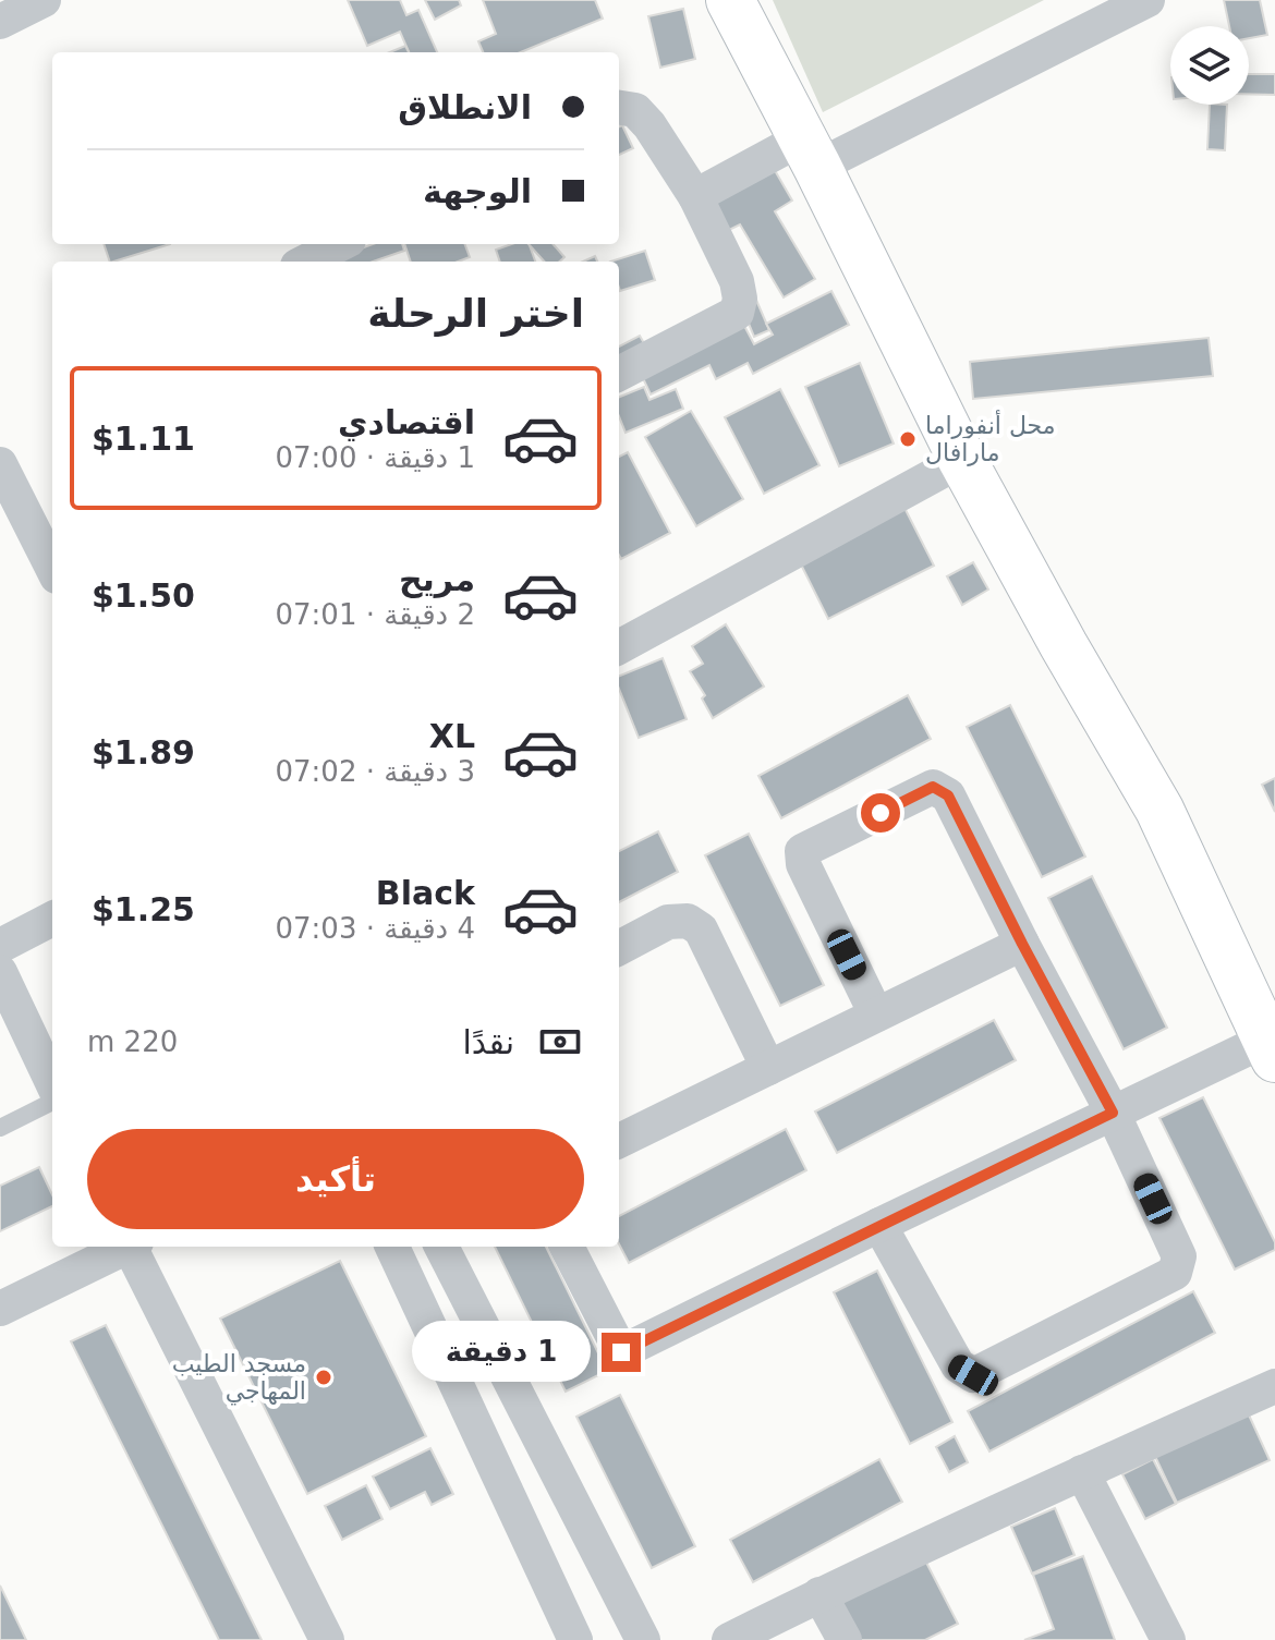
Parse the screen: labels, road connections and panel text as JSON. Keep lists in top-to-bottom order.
{
  "places": ["محل أنفوراما مارافال", "مسجد الطيب المهاجي"],
  "page": {
    "banner": ["الانطلاق", "الوجهة"],
    "heading": "اختر الرحلة",
    "list": [
      {
        "name": "اقتصادي",
        "note": "1 دقيقة · 07:00",
        "value": "$1.11"
      },
      {
        "name": "مريح",
        "note": "2 دقيقة · 07:01",
        "value": "$1.50"
      },
      {
        "name": "XL",
        "note": "3 دقيقة · 07:02",
        "value": "$1.89"
      },
      {
        "name": "Black",
        "note": "4 دقيقة · 07:03",
        "value": "$1.25"
      }
    ],
    "pay": ["نقدًا", "220 m"],
    "buttons": "تأكيد",
    "bubble": "1 دقيقة"
  }
}
